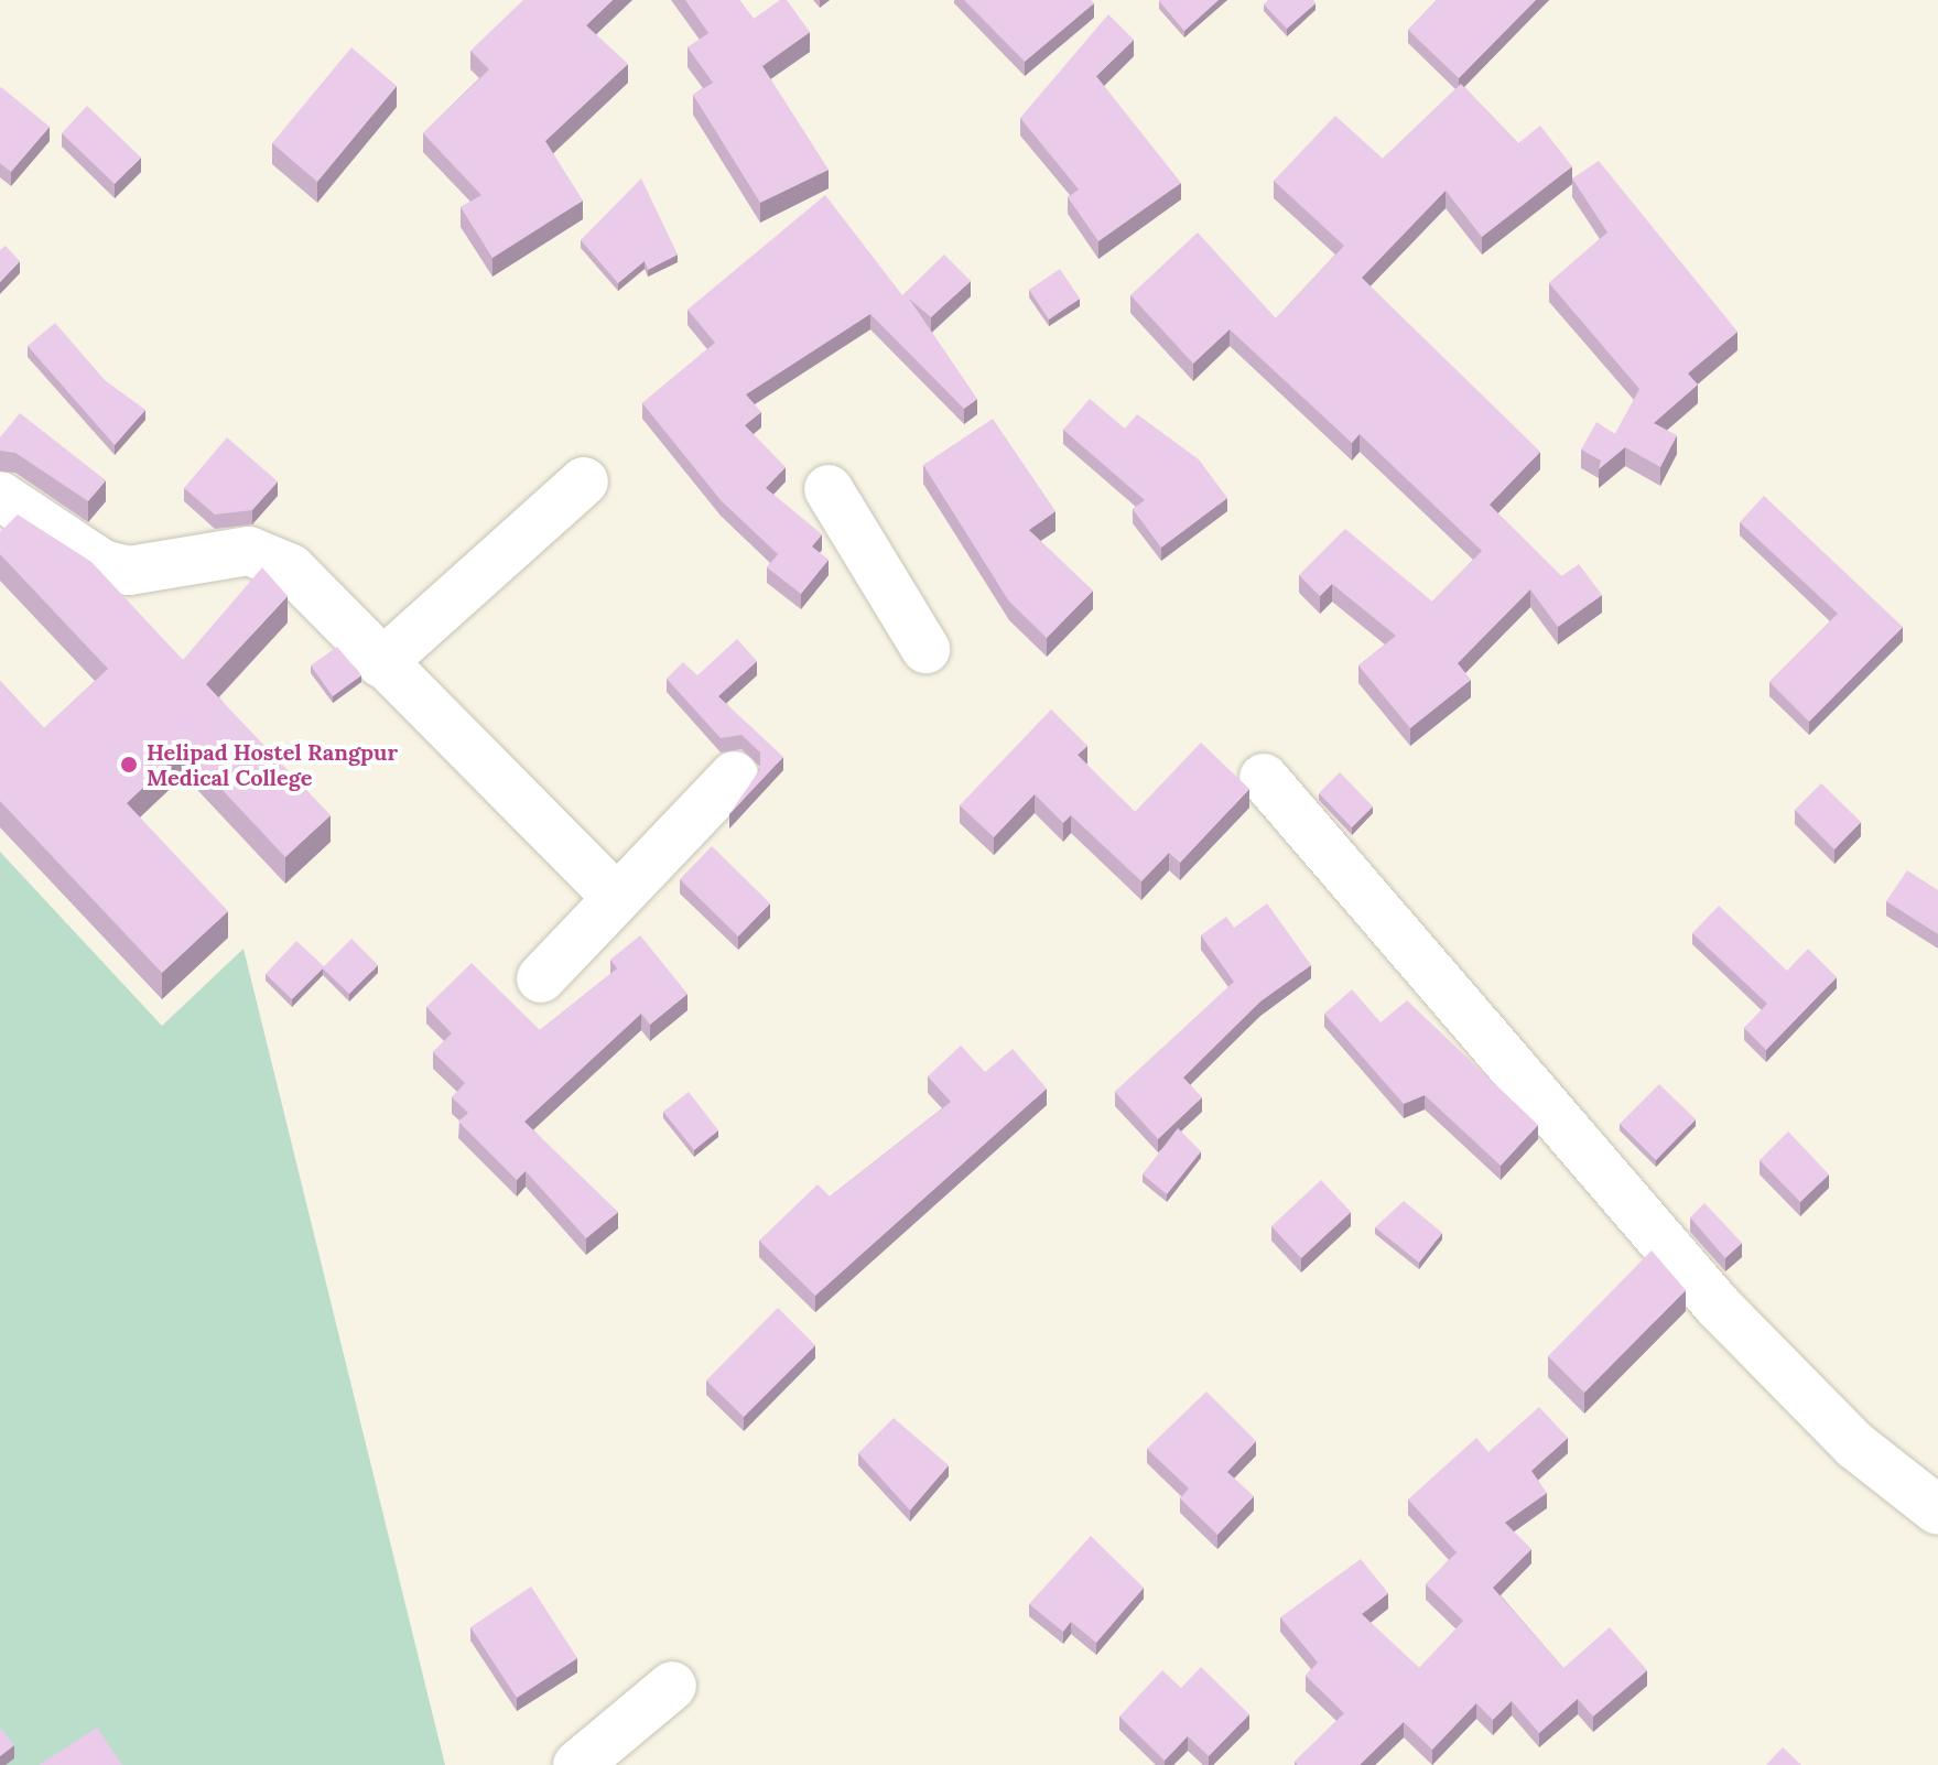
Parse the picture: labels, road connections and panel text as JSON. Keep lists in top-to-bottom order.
{
  "places": ["Helipad Hostel Rangpur Medical College"]
}
